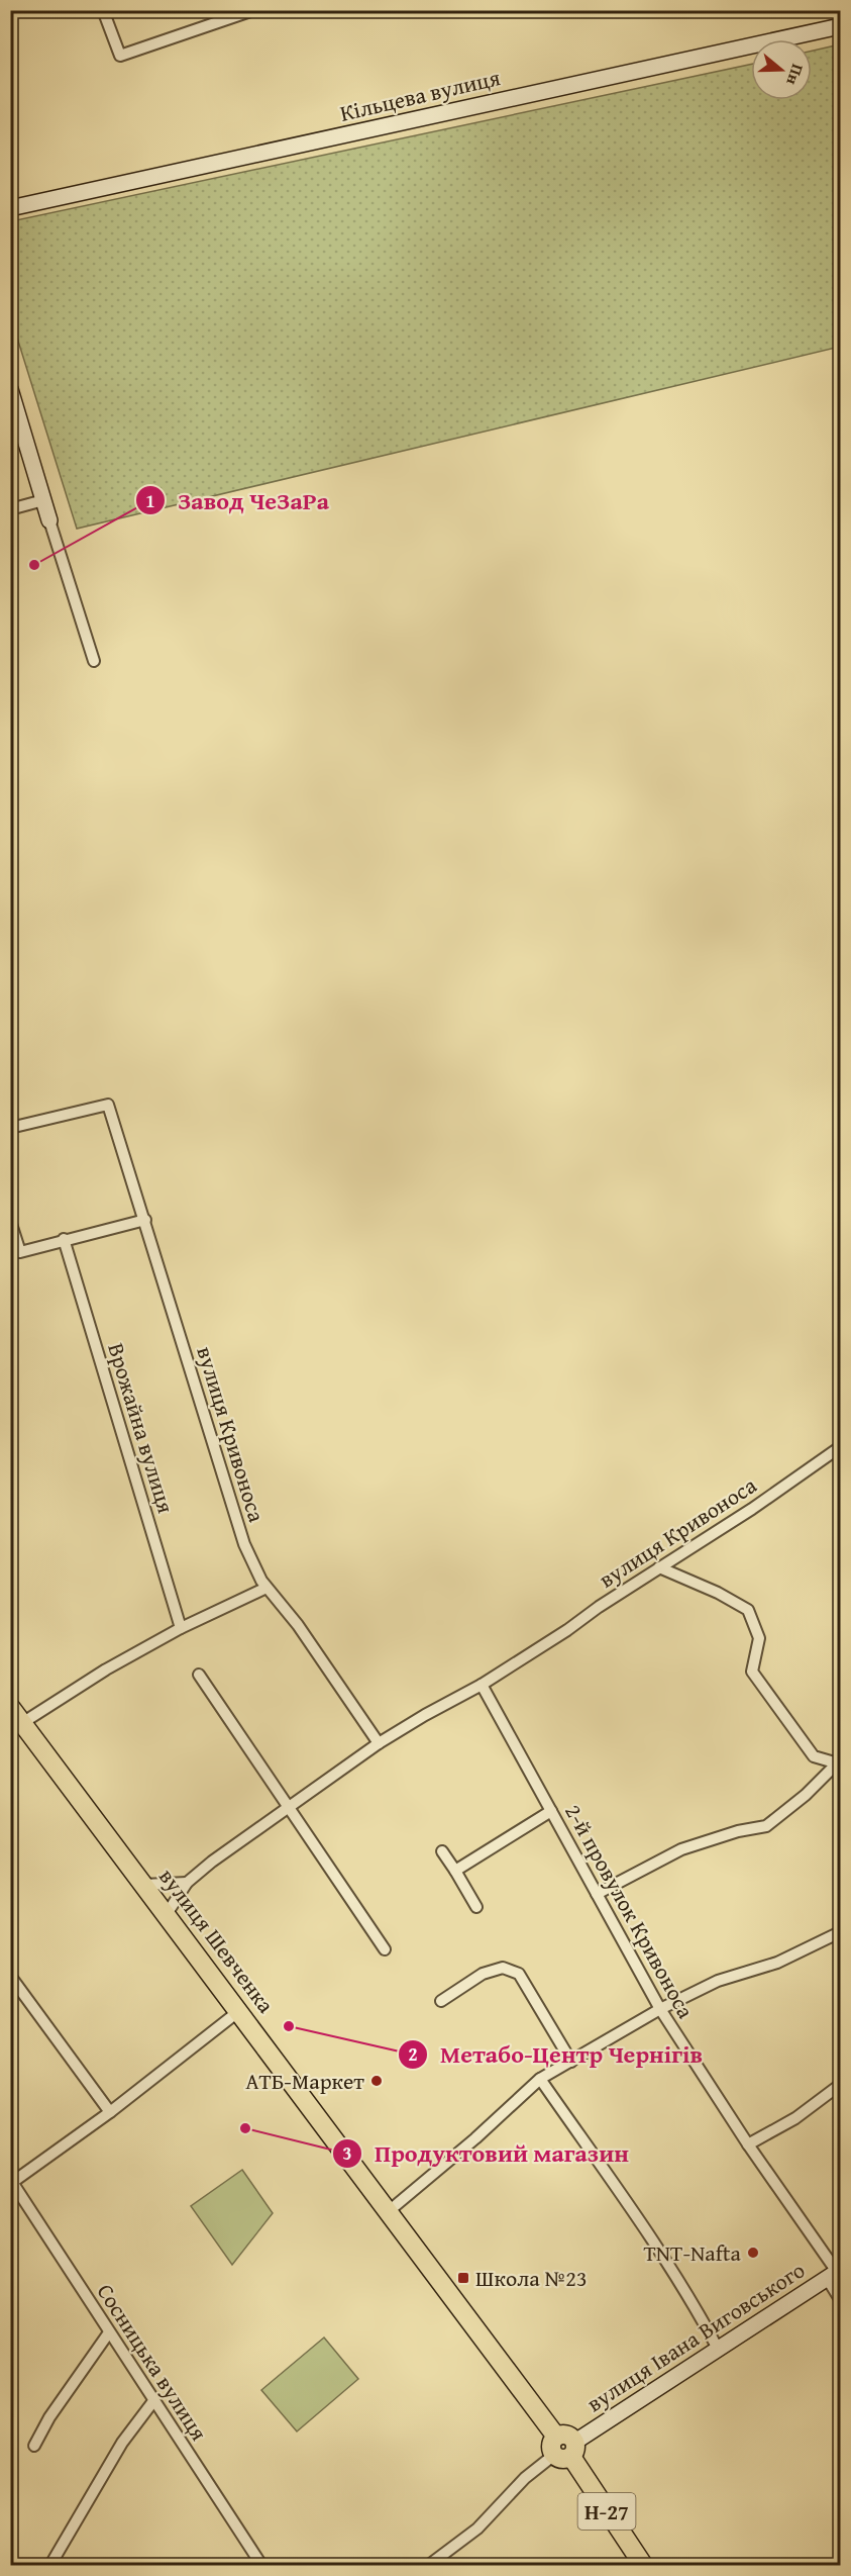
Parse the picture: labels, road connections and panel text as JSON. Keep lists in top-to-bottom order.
{
  "streets": {
    "main road": [
      "Кільцева вулиця",
      "вулиця Шевченка",
      "вулиця Івана Виговського",
      "Н-27"
    ],
    "street": [
      "Врожайна вулиця",
      "вулиця Кривоноса",
      "2-й провулок Кривоноса",
      "Сосницька вулиця"
    ]
  },
  "crossings": [
    ["вулиця Кривоноса", "2-й провулок Кривоноса"],
    ["вулиця Кривоноса", "вулиця Шевченка"],
    ["2-й провулок Кривоноса", "вулиця Івана Виговського"],
    ["вулиця Шевченка", "вулиця Івана Виговського"],
    ["вулиця Шевченка", "Н-27"],
    ["вулиця Івана Виговського", "Н-27"]
  ],
  "places": {
    "other": [
      "Завод ЧеЗаРа",
      "Метабо-Центр Чернігів",
      "АТБ-Маркет",
      "Продуктовий магазин",
      "TNT-Nafta"
    ],
    "transit": ["Школа №23"]
  },
  "north": "right"
}
